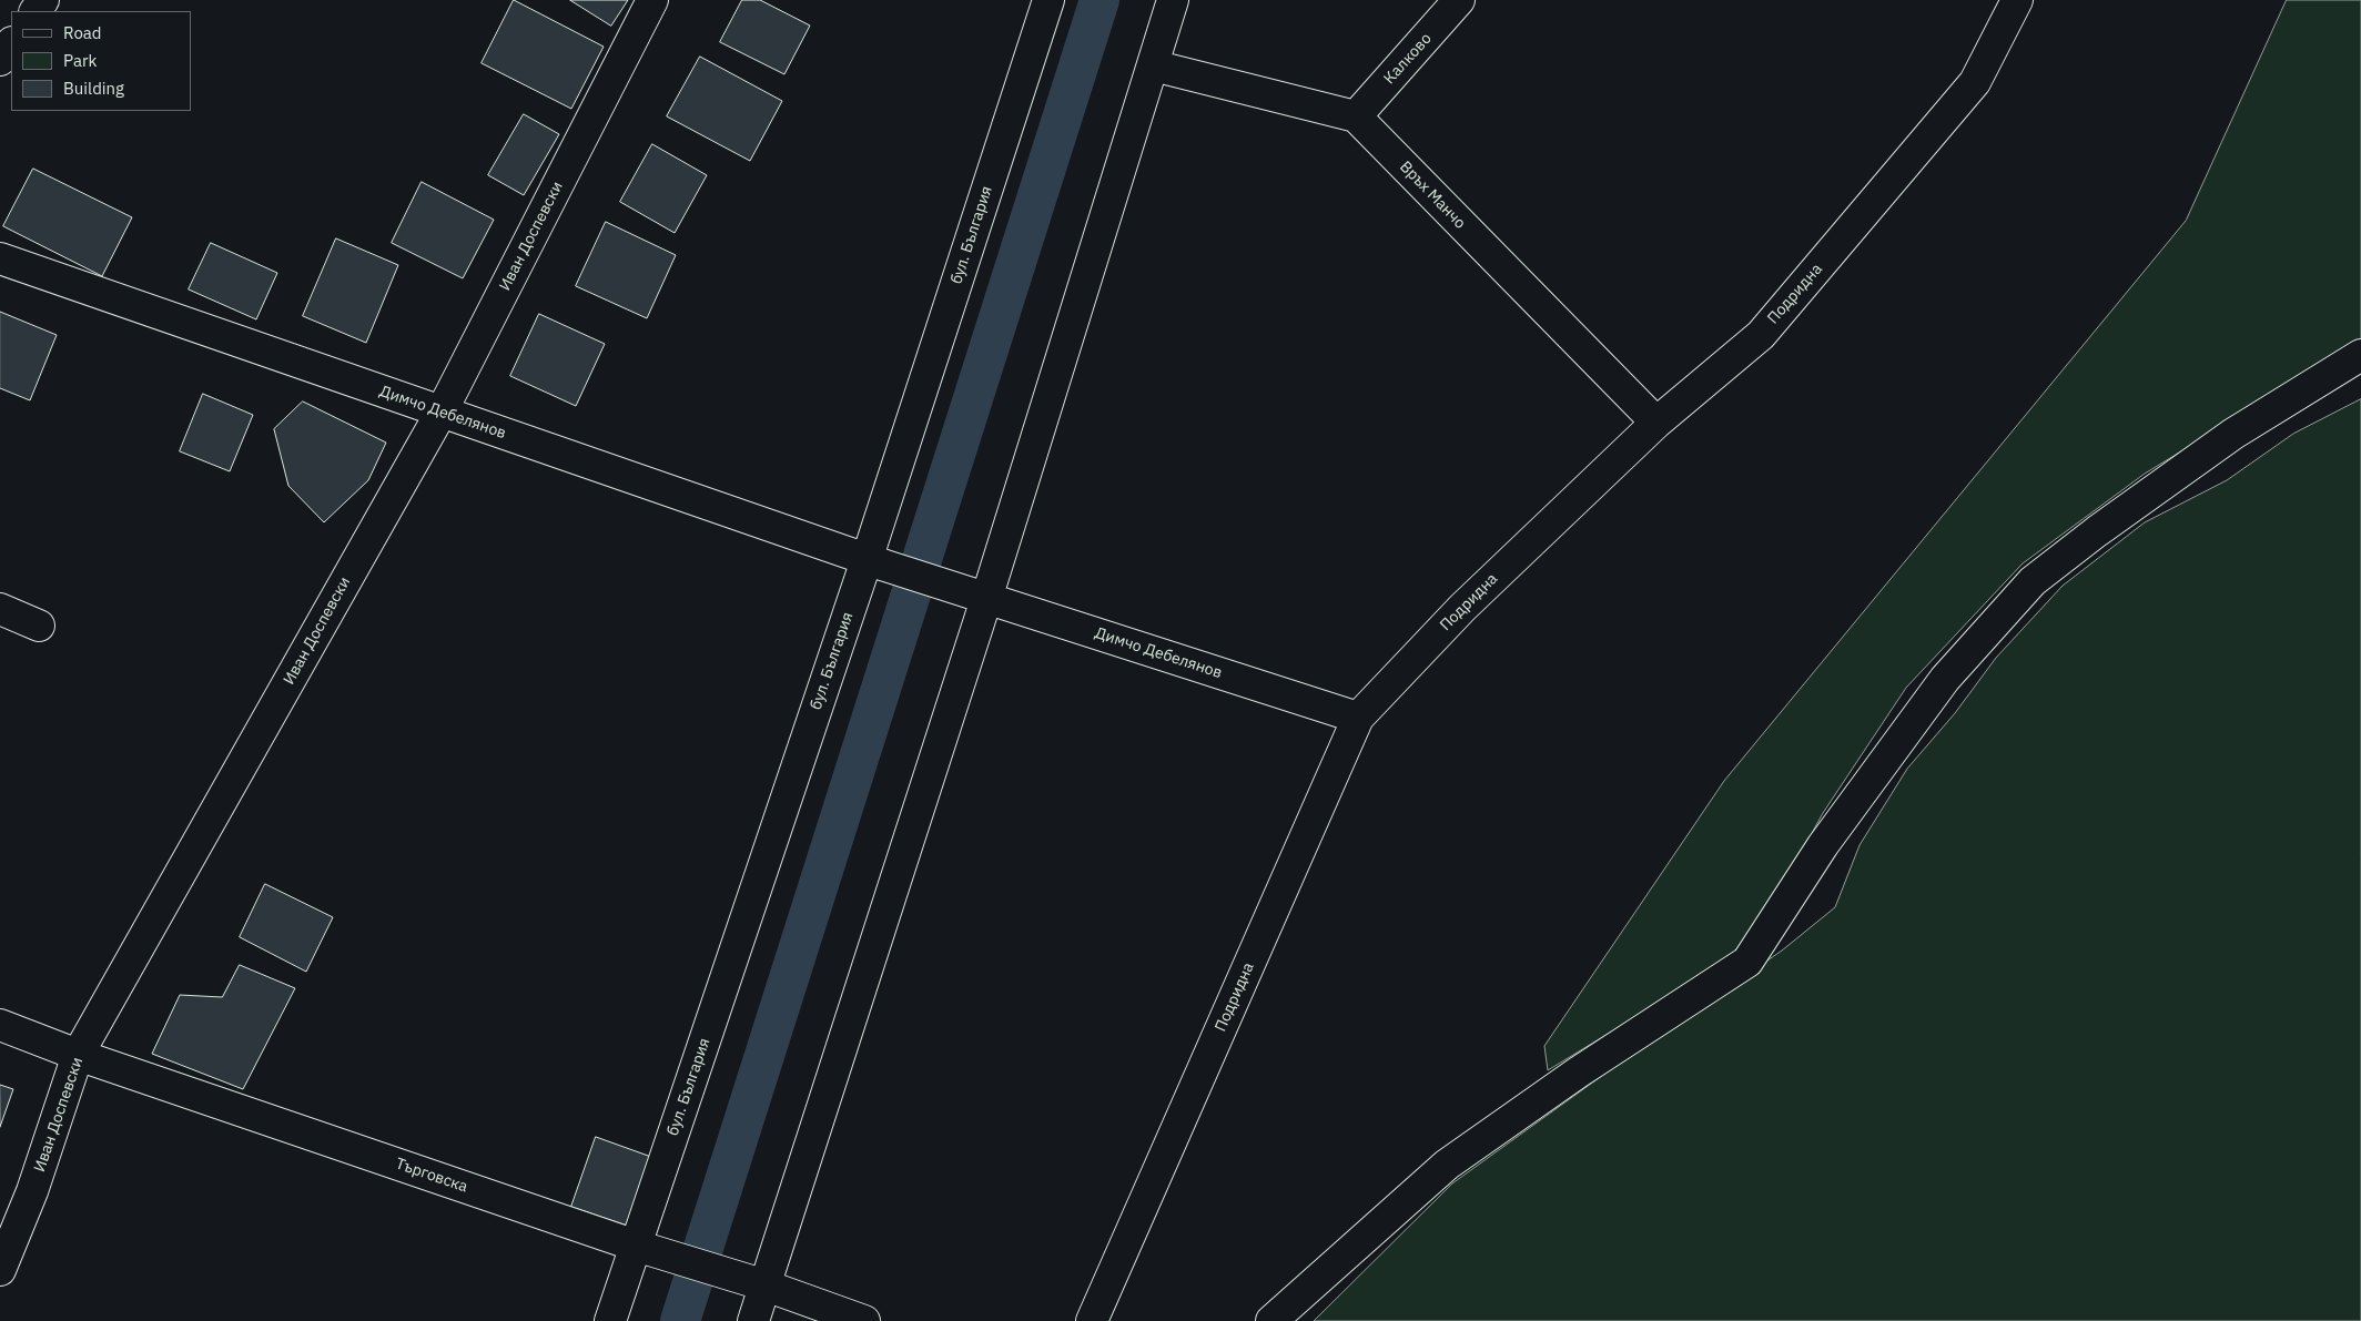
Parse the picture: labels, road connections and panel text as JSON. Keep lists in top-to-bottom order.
{
  "streets": {
    "street": [
      "Калково",
      "Връх Манчо",
      "бул. България",
      "Иван Доспевски",
      "Подридна",
      "Димчо Дебелянов",
      "Търговска"
    ]
  },
  "crossings": [
    ["Калково", "Връх Манчо"],
    ["Връх Манчо", "Подридна"],
    ["бул. България", "Димчо Дебелянов"],
    ["бул. България", "Търговска"],
    ["Иван Доспевски", "Димчо Дебелянов"],
    ["Иван Доспевски", "Търговска"],
    ["Подридна", "Димчо Дебелянов"]
  ],
  "legend": ["Road", "Park", "Building"]
}
